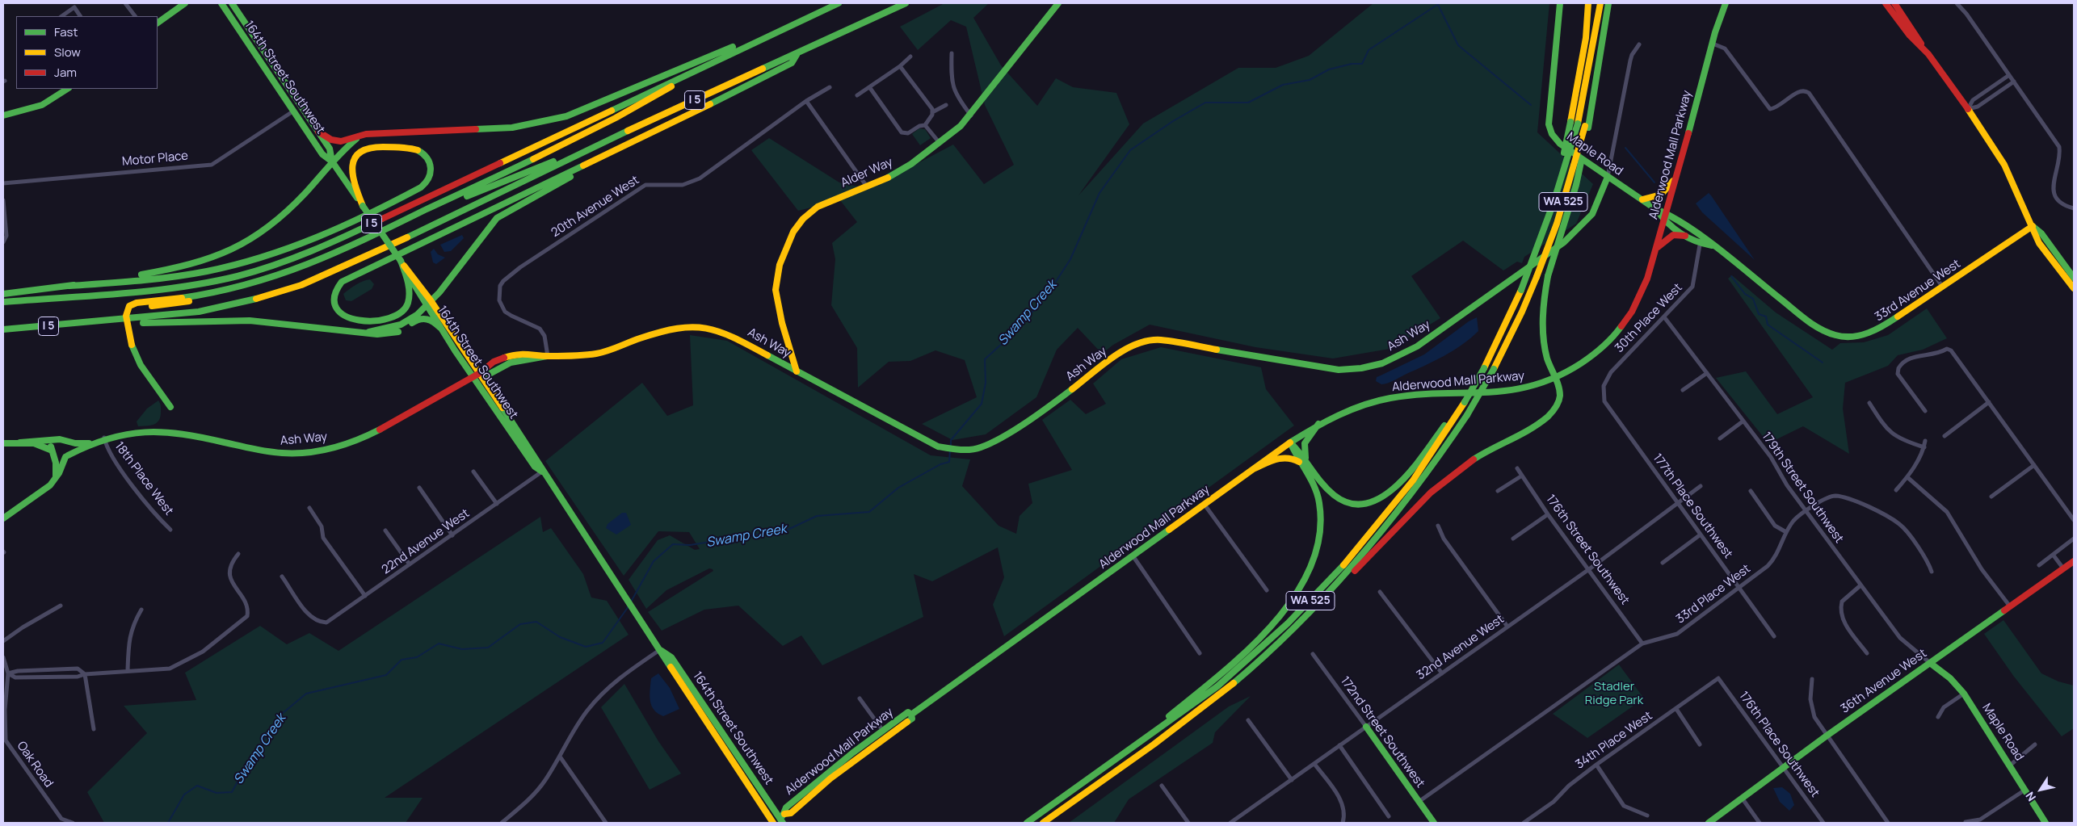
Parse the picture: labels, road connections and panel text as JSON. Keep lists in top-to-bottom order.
{
  "streets": {
    "main road": [
      "164th Street Southwest",
      "I 5",
      "Maple Road",
      "Alderwood Mall Parkway",
      "Alder Way",
      "WA 525",
      "33rd Avenue West",
      "Ash Way",
      "36th Avenue West",
      "172nd Street Southwest"
    ],
    "street": [
      "Motor Place",
      "20th Avenue West",
      "30th Place West",
      "18th Place West",
      "179th Street Southwest",
      "177th Place Southwest",
      "22nd Avenue West",
      "176th Street Southwest",
      "33rd Place West",
      "32nd Avenue West",
      "34th Place West",
      "176th Place Southwest",
      "Oak Road"
    ]
  },
  "crossings": [
    ["164th Street Southwest", "Alderwood Mall Parkway"],
    ["164th Street Southwest", "Motor Place"],
    ["164th Street Southwest", "Ash Way"],
    ["164th Street Southwest", "22nd Avenue West"],
    ["Maple Road", "Alderwood Mall Parkway"],
    ["Maple Road", "33rd Avenue West"],
    ["Maple Road", "Ash Way"],
    ["Maple Road", "179th Street Southwest"],
    ["Maple Road", "36th Avenue West"],
    ["Alderwood Mall Parkway", "33rd Avenue West"],
    ["Alder Way", "Ash Way"],
    ["20th Avenue West", "Ash Way"],
    ["33rd Avenue West", "30th Place West"],
    ["30th Place West", "179th Street Southwest"],
    ["30th Place West", "177th Place Southwest"],
    ["Ash Way", "18th Place West"],
    ["179th Street Southwest", "33rd Place West"],
    ["179th Street Southwest", "36th Avenue West"],
    ["177th Place Southwest", "33rd Place West"],
    ["177th Place Southwest", "32nd Avenue West"],
    ["176th Street Southwest", "33rd Place West"],
    ["176th Street Southwest", "32nd Avenue West"],
    ["33rd Place West", "172nd Street Southwest"],
    ["32nd Avenue West", "172nd Street Southwest"],
    ["36th Avenue West", "176th Place Southwest"],
    ["34th Place West", "176th Place Southwest"]
  ],
  "water": ["Swamp Creek"],
  "parks": ["Stadler Ridge Park"],
  "legend": ["Fast", "Slow", "Jam"],
  "north": "bottom left"
}
